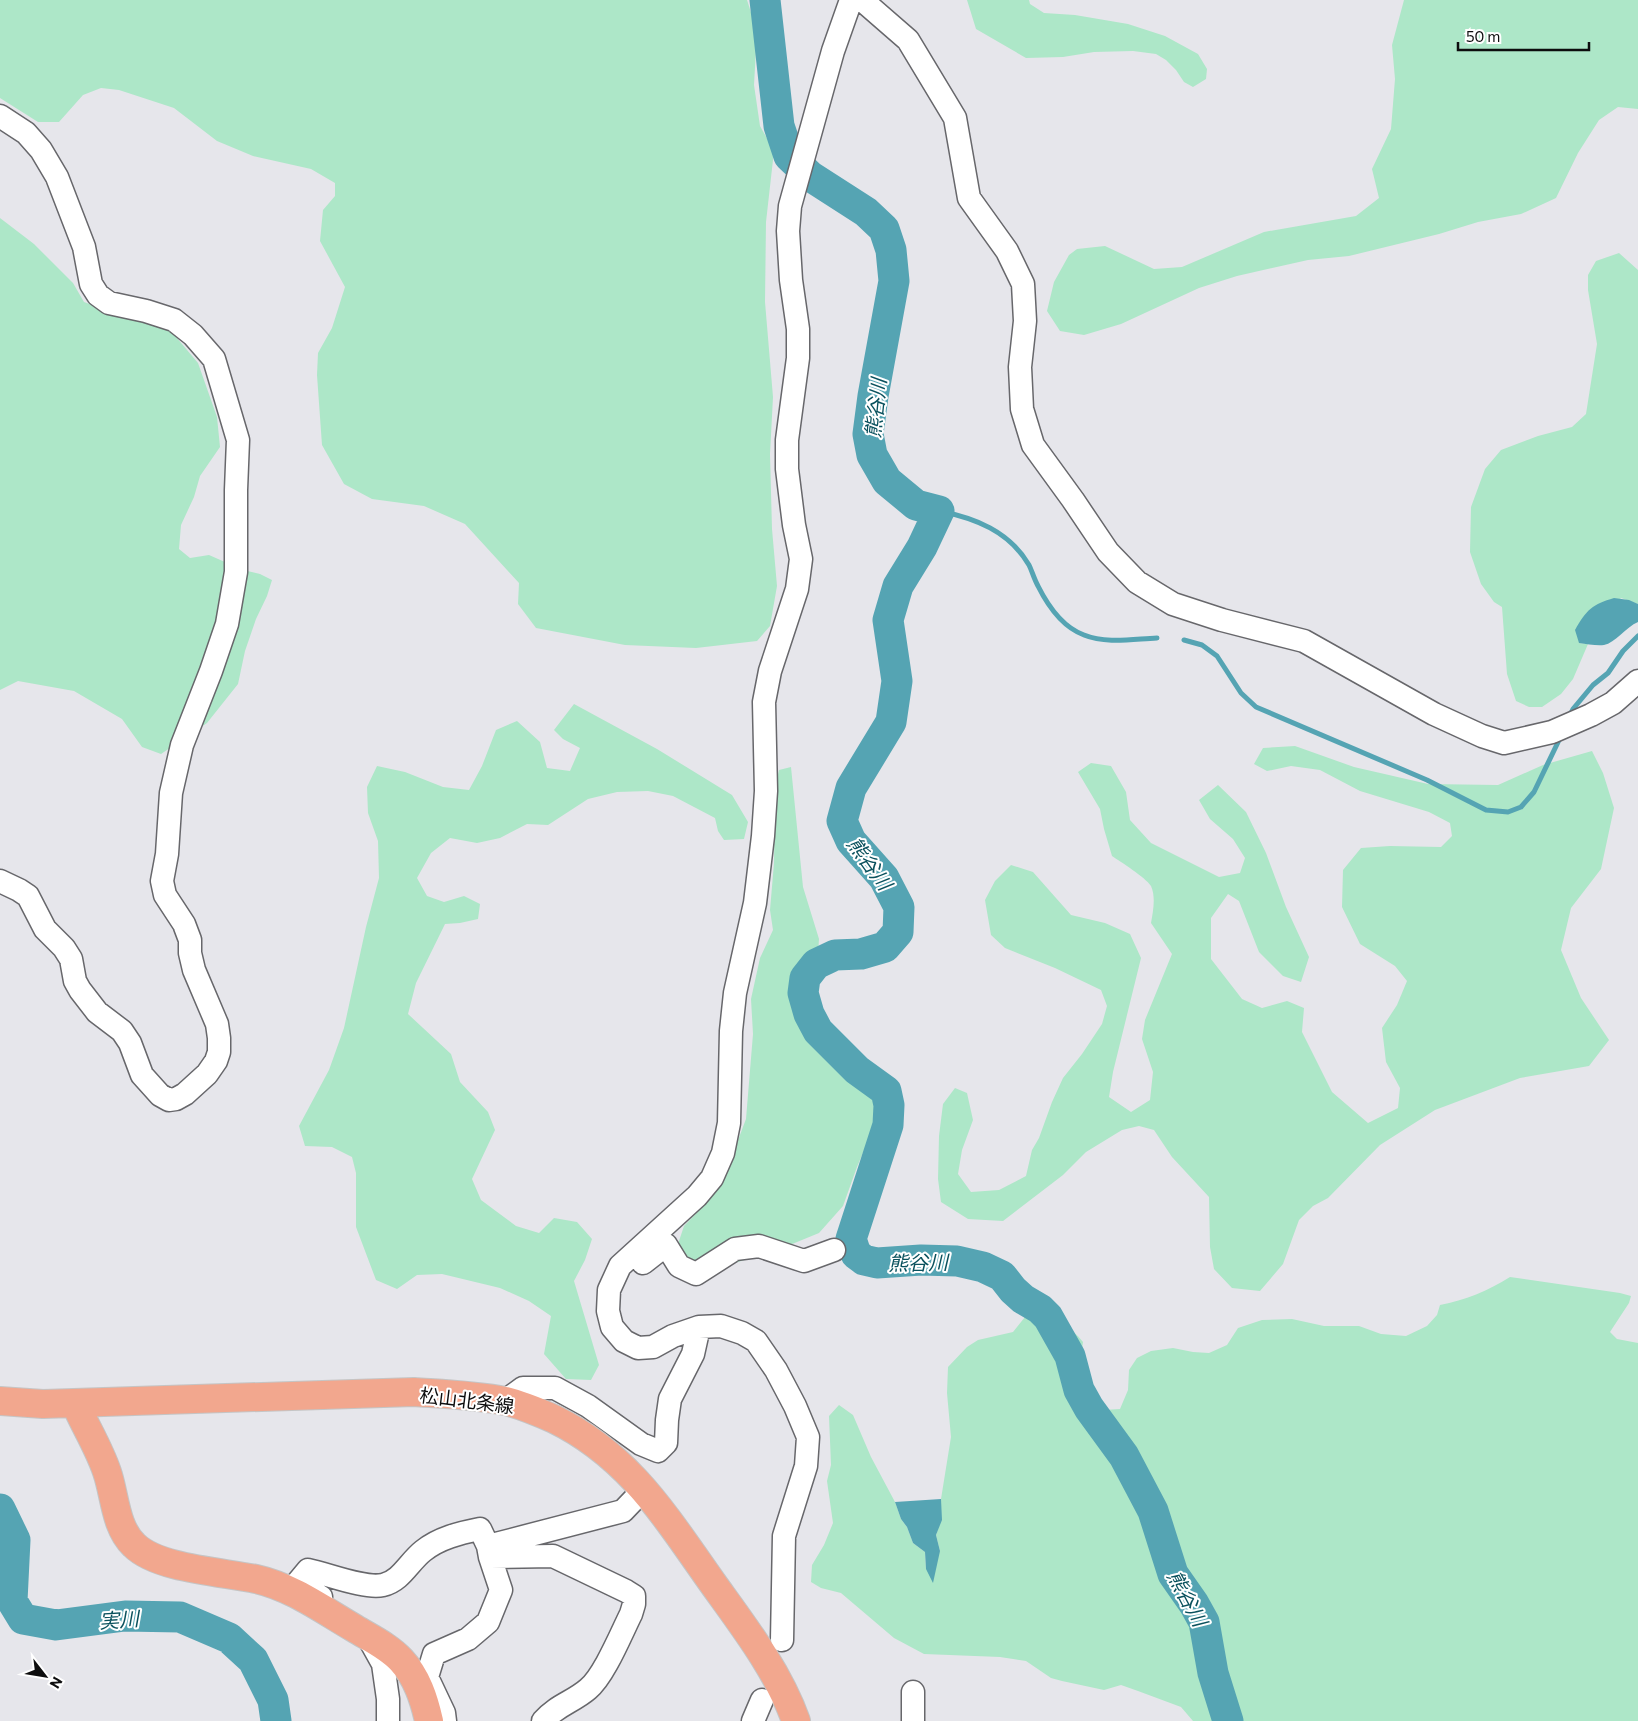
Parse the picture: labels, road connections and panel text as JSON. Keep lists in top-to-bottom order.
{
  "streets": {
    "main road": ["松山北条線"]
  },
  "water": ["熊谷川", "実川"],
  "scale_bar": "50 m",
  "north": "bottom right"
}
